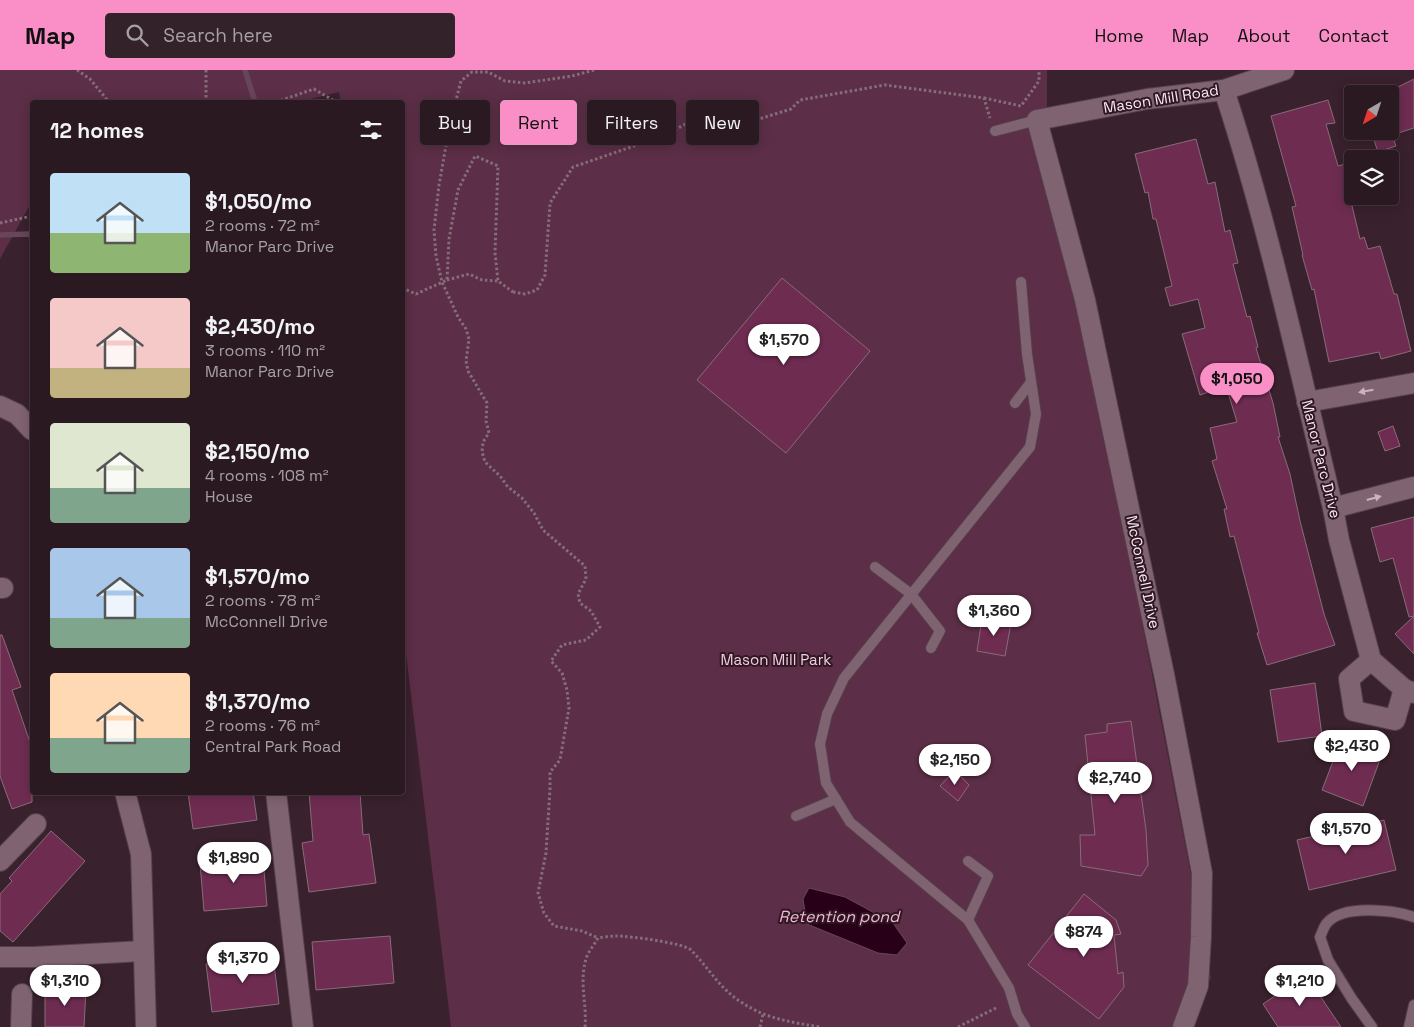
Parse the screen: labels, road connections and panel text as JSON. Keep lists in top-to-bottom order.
{
  "streets": {
    "street": ["Mason Mill Road", "Manor Parc Drive", "McConnell Drive"]
  },
  "crossings": [
    ["Mason Mill Road", "Manor Parc Drive"],
    ["Mason Mill Road", "McConnell Drive"]
  ],
  "water": ["Retention pond"],
  "parks": ["Mason Mill Park"],
  "north": "bottom left",
  "page": {
    "header": "Map",
    "search": "Search here",
    "nav": [
      "Home",
      "Map",
      "About",
      "Contact"
    ],
    "chip": [
      "Buy",
      "Rent",
      "Filters",
      "New"
    ],
    "heading": "12 homes",
    "list": [
      {
        "name": "$1,050/mo",
        "note": "2 rooms · 72 m² · Manor Parc Drive"
      },
      {
        "name": "$2,430/mo",
        "note": "3 rooms · 110 m² · Manor Parc Drive"
      },
      {
        "name": "$2,150/mo",
        "note": "4 rooms · 108 m² · House"
      },
      {
        "name": "$1,570/mo",
        "note": "2 rooms · 78 m² · McConnell Drive"
      },
      {
        "name": "$1,370/mo",
        "note": "2 rooms · 76 m² · Central Park Road"
      }
    ],
    "price": [
      "$1,570",
      "$1,050",
      "$1,360",
      "$2,430",
      "$2,150",
      "$2,740",
      "$1,570",
      "$1,890",
      "$874",
      "$1,370",
      "$1,310",
      "$1,210"
    ]
  }
}
